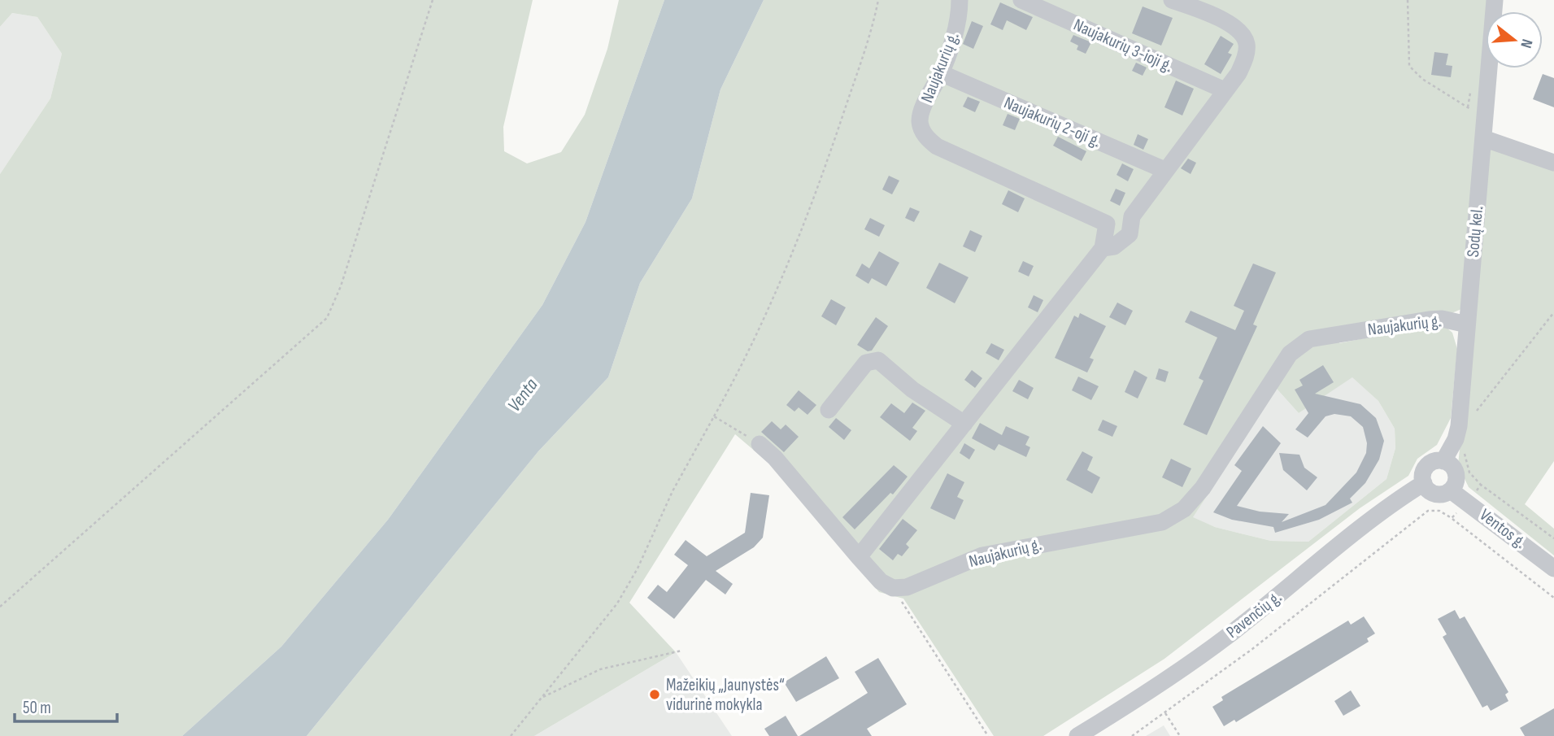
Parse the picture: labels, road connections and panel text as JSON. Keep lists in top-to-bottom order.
{
  "streets": {
    "street": [
      "Naujakurių 3-ioji g.",
      "Naujakurių g.",
      "Naujakurių 2-oji g.",
      "Sodų kel.",
      "Ventos g.",
      "Pavenčių g."
    ]
  },
  "crossings": [
    ["Naujakurių g.", "Naujakurių 2-oji g."],
    ["Naujakurių g.", "Sodų kel."],
    ["Sodų kel.", "Ventos g."],
    ["Sodų kel.", "Pavenčių g."],
    ["Ventos g.", "Pavenčių g."]
  ],
  "water": ["Venta"],
  "places": ["Mažeikių „Jaunystės“ vidurinė mokykla"],
  "scale_bar": "50 m",
  "north": "right"
}
